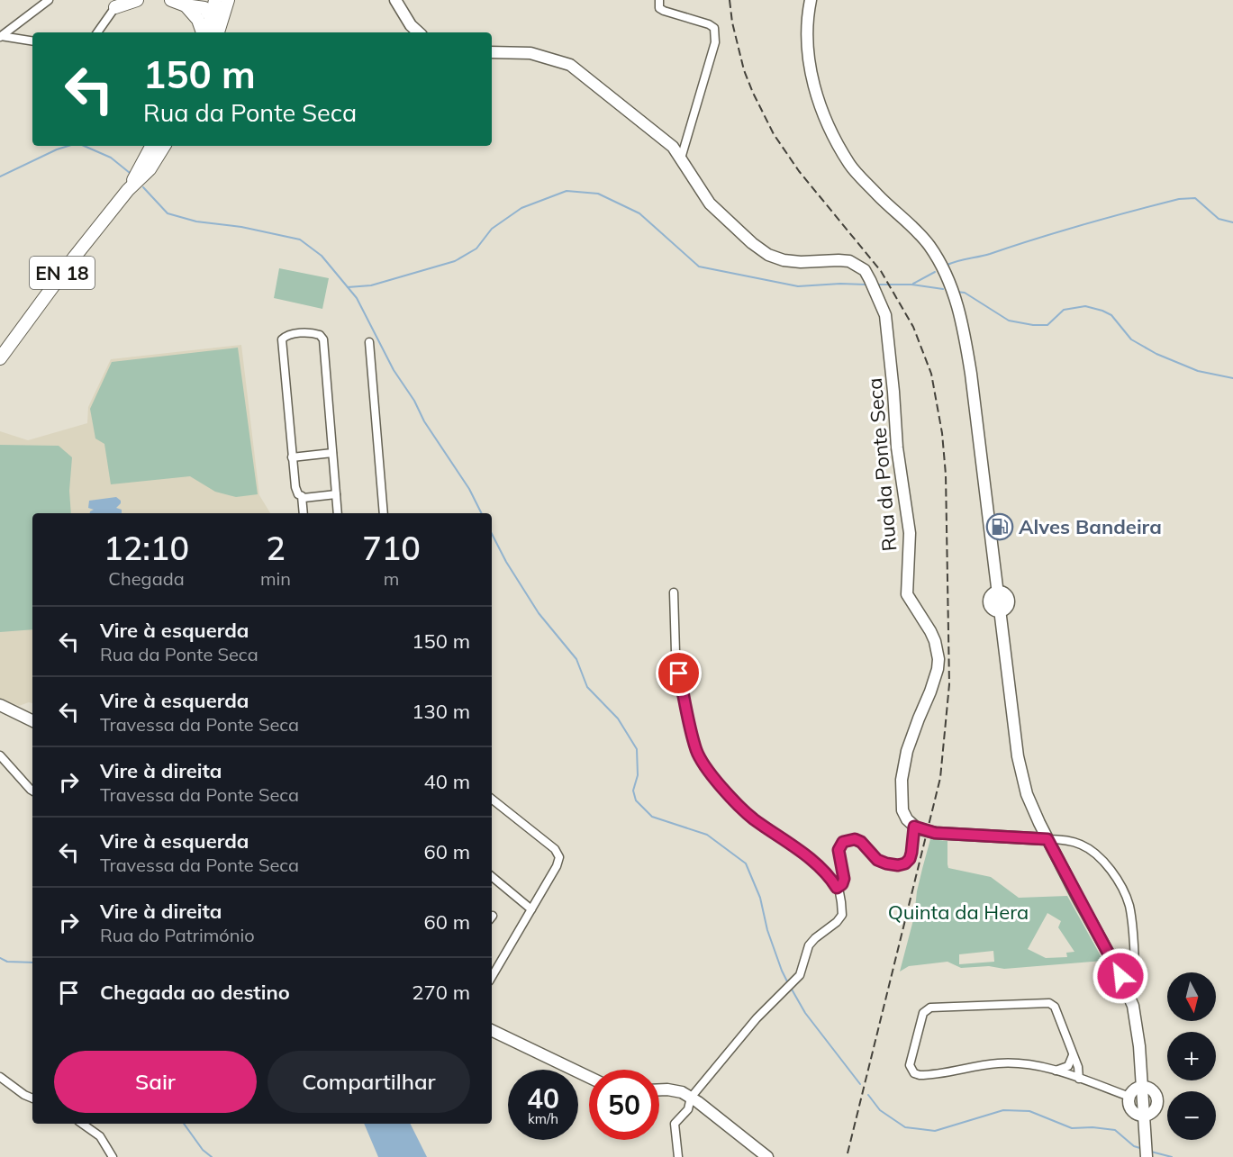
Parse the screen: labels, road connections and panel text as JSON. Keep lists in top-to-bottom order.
{
  "streets": {
    "main road": ["EN 18"],
    "street": ["Rua da Ponte Seca"]
  },
  "parks": ["Quinta da Hera"],
  "places": {
    "fuel station": ["Alves Bandeira"]
  },
  "north": "bottom",
  "page": {
    "turn": ["150 m", "Rua da Ponte Seca"],
    "eta": [
      "12:10",
      "Chegada",
      "2",
      "min",
      "710",
      "m"
    ],
    "list": [
      {
        "name": "Vire à esquerda",
        "note": "Rua da Ponte Seca",
        "value": "150 m"
      },
      {
        "name": "Vire à esquerda",
        "note": "Travessa da Ponte Seca",
        "value": "130 m"
      },
      {
        "name": "Vire à direita",
        "note": "Travessa da Ponte Seca",
        "value": "40 m"
      },
      {
        "name": "Vire à esquerda",
        "note": "Travessa da Ponte Seca",
        "value": "60 m"
      },
      {
        "name": "Vire à direita",
        "note": "Rua do Património",
        "value": "60 m"
      },
      {
        "name": "Chegada ao destino",
        "value": "270 m"
      }
    ],
    "map_buttons": ["+", "−"],
    "buttons": ["Sair", "Compartilhar"],
    "speed": "40 km/h",
    "limit": "50"
  }
}
